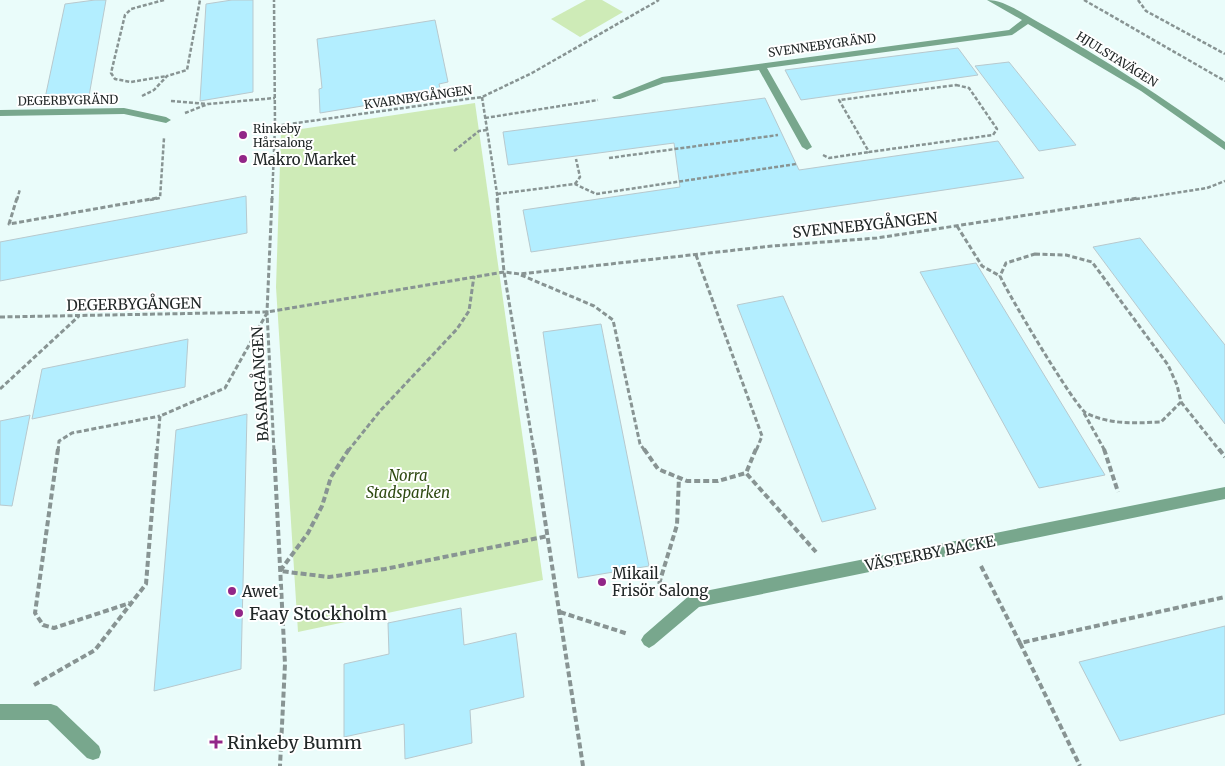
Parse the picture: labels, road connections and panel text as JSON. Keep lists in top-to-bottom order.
{
  "streets": {
    "street": [
      "SVENNEBYGRÄND",
      "HJULSTAVÄGEN",
      "DEGERBYGRÄND",
      "VÄSTERBY BACKE"
    ],
    "path": [
      "KVARNBYGÅNGEN",
      "SVENNEBYGÅNGEN",
      "DEGERBYGÅNGEN",
      "BASARGÅNGEN"
    ]
  },
  "crossings": [
    ["SVENNEBYGRÄND", "HJULSTAVÄGEN"],
    ["KVARNBYGÅNGEN", "BASARGÅNGEN"],
    ["SVENNEBYGÅNGEN", "DEGERBYGÅNGEN"],
    ["DEGERBYGÅNGEN", "BASARGÅNGEN"]
  ],
  "parks": ["Norra Stadsparken"],
  "places": {
    "other": [
      "Rinkeby Hårsalong",
      "Makro Market",
      "Mikail Frisör Salong",
      "Awet",
      "Faay Stockholm"
    ],
    "health": ["Rinkeby Bumm"]
  }
}
